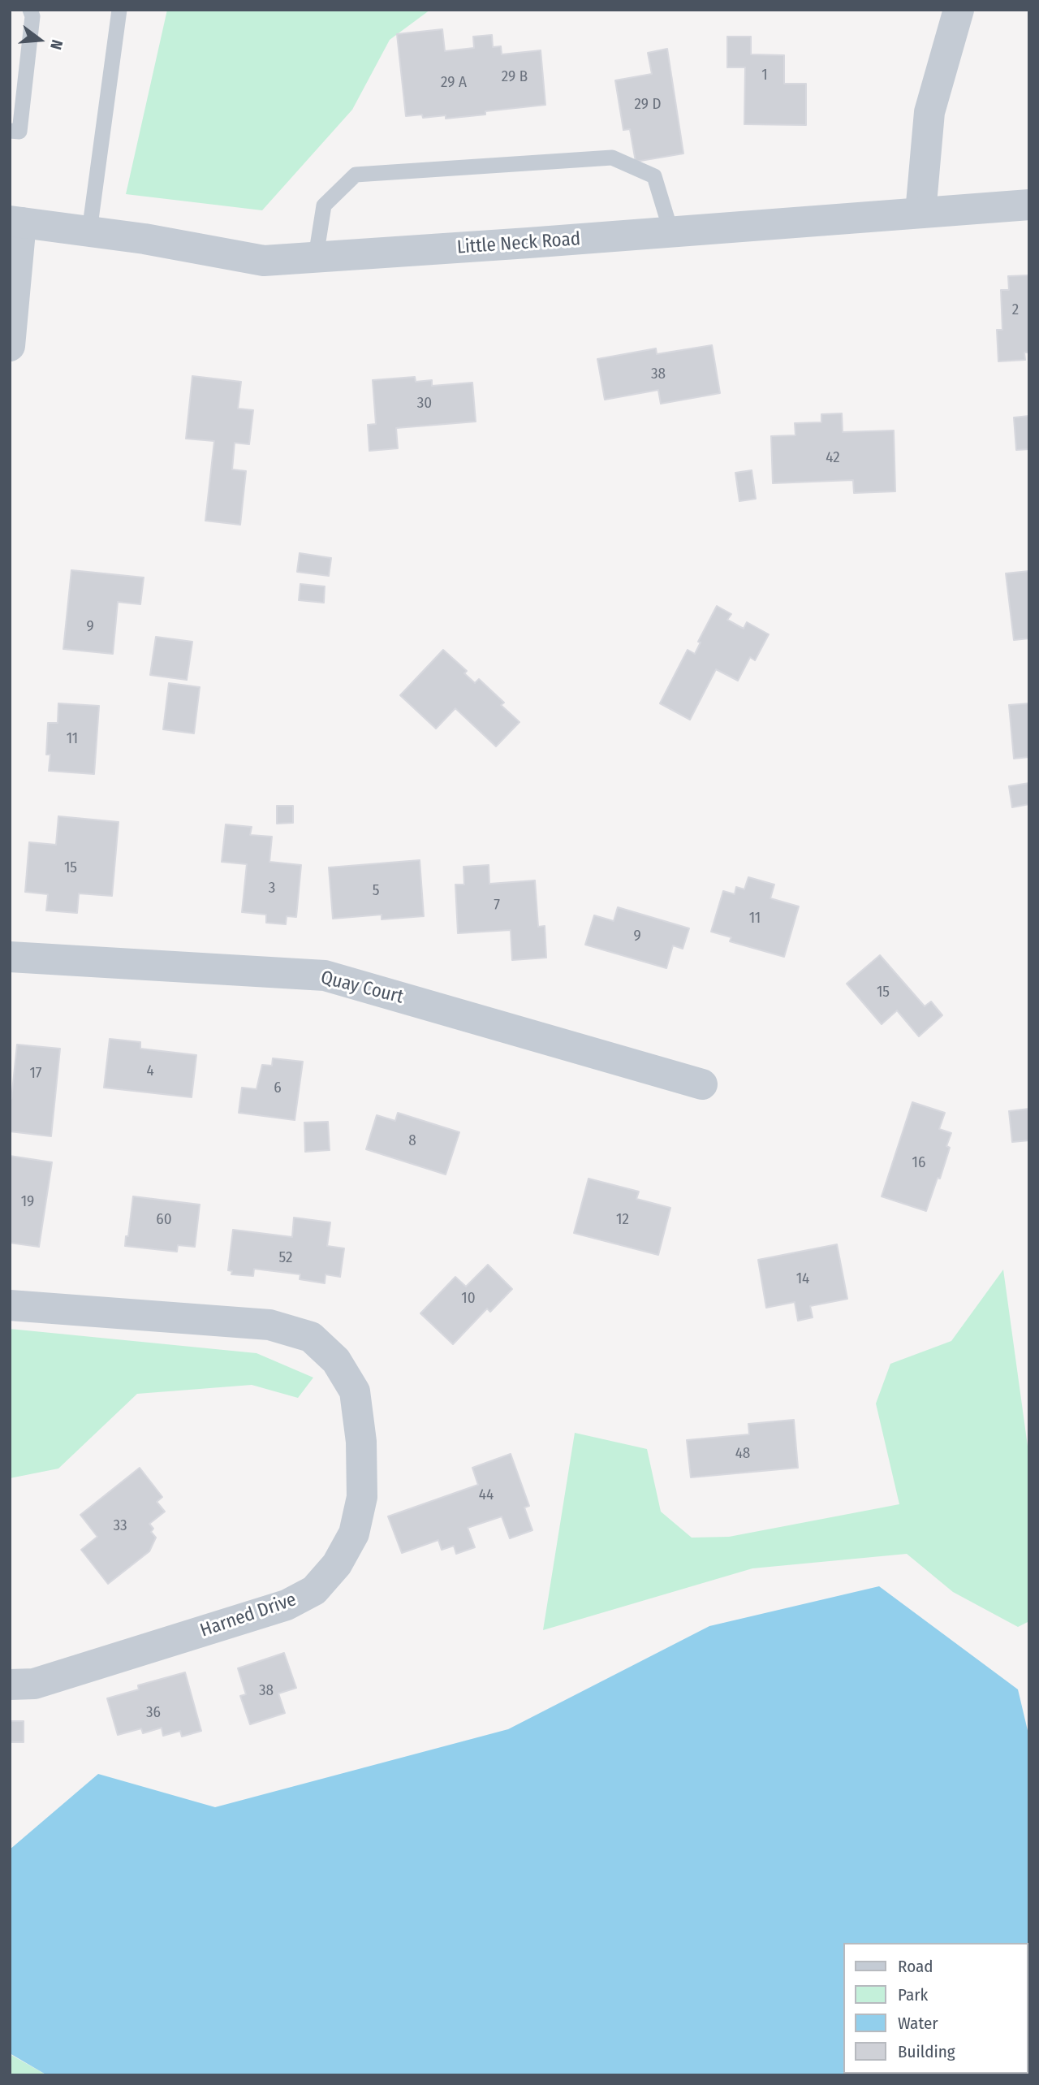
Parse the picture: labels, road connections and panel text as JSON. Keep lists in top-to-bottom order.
{
  "streets": {
    "street": ["Little Neck Road", "Quay Court", "Harned Drive"]
  },
  "house_numbers": [
    "1",
    "29 B",
    "29 A",
    "29 D",
    "2",
    "38",
    "30",
    "42",
    "9",
    "11",
    "15",
    "3",
    "5",
    "7",
    "11",
    "9",
    "15",
    "4",
    "17",
    "6",
    "8",
    "16",
    "19",
    "60",
    "12",
    "52",
    "14",
    "10",
    "48",
    "44",
    "33",
    "38",
    "36"
  ],
  "legend": [
    "Road",
    "Park",
    "Water",
    "Building"
  ],
  "north": "right"
}
